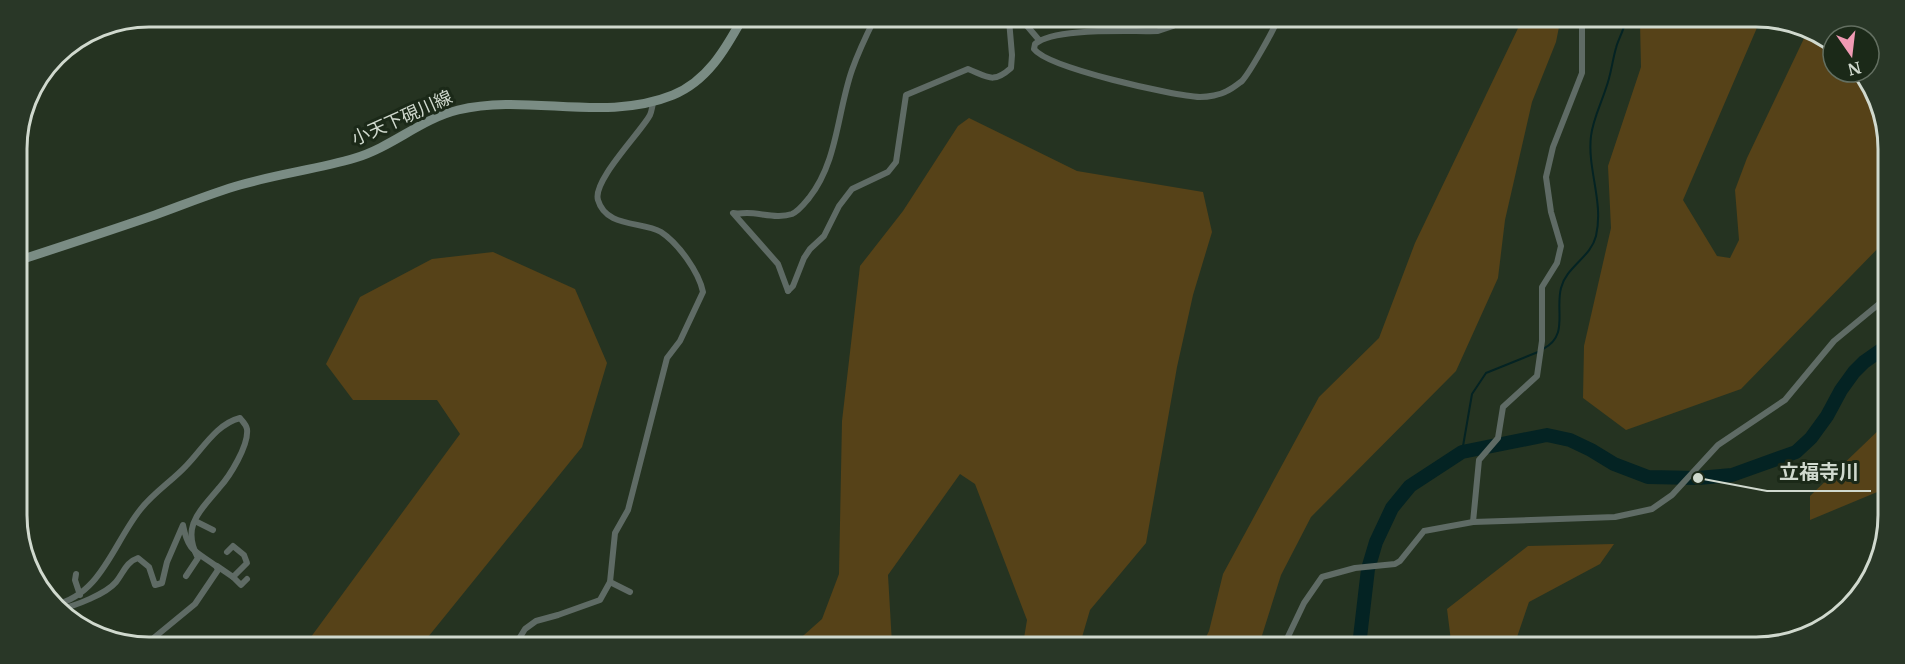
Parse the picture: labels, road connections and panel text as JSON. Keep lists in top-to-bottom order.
{
  "streets": {
    "main road": ["小天下硯川線"]
  },
  "places": ["立福寺川"],
  "north": "bottom"
}
